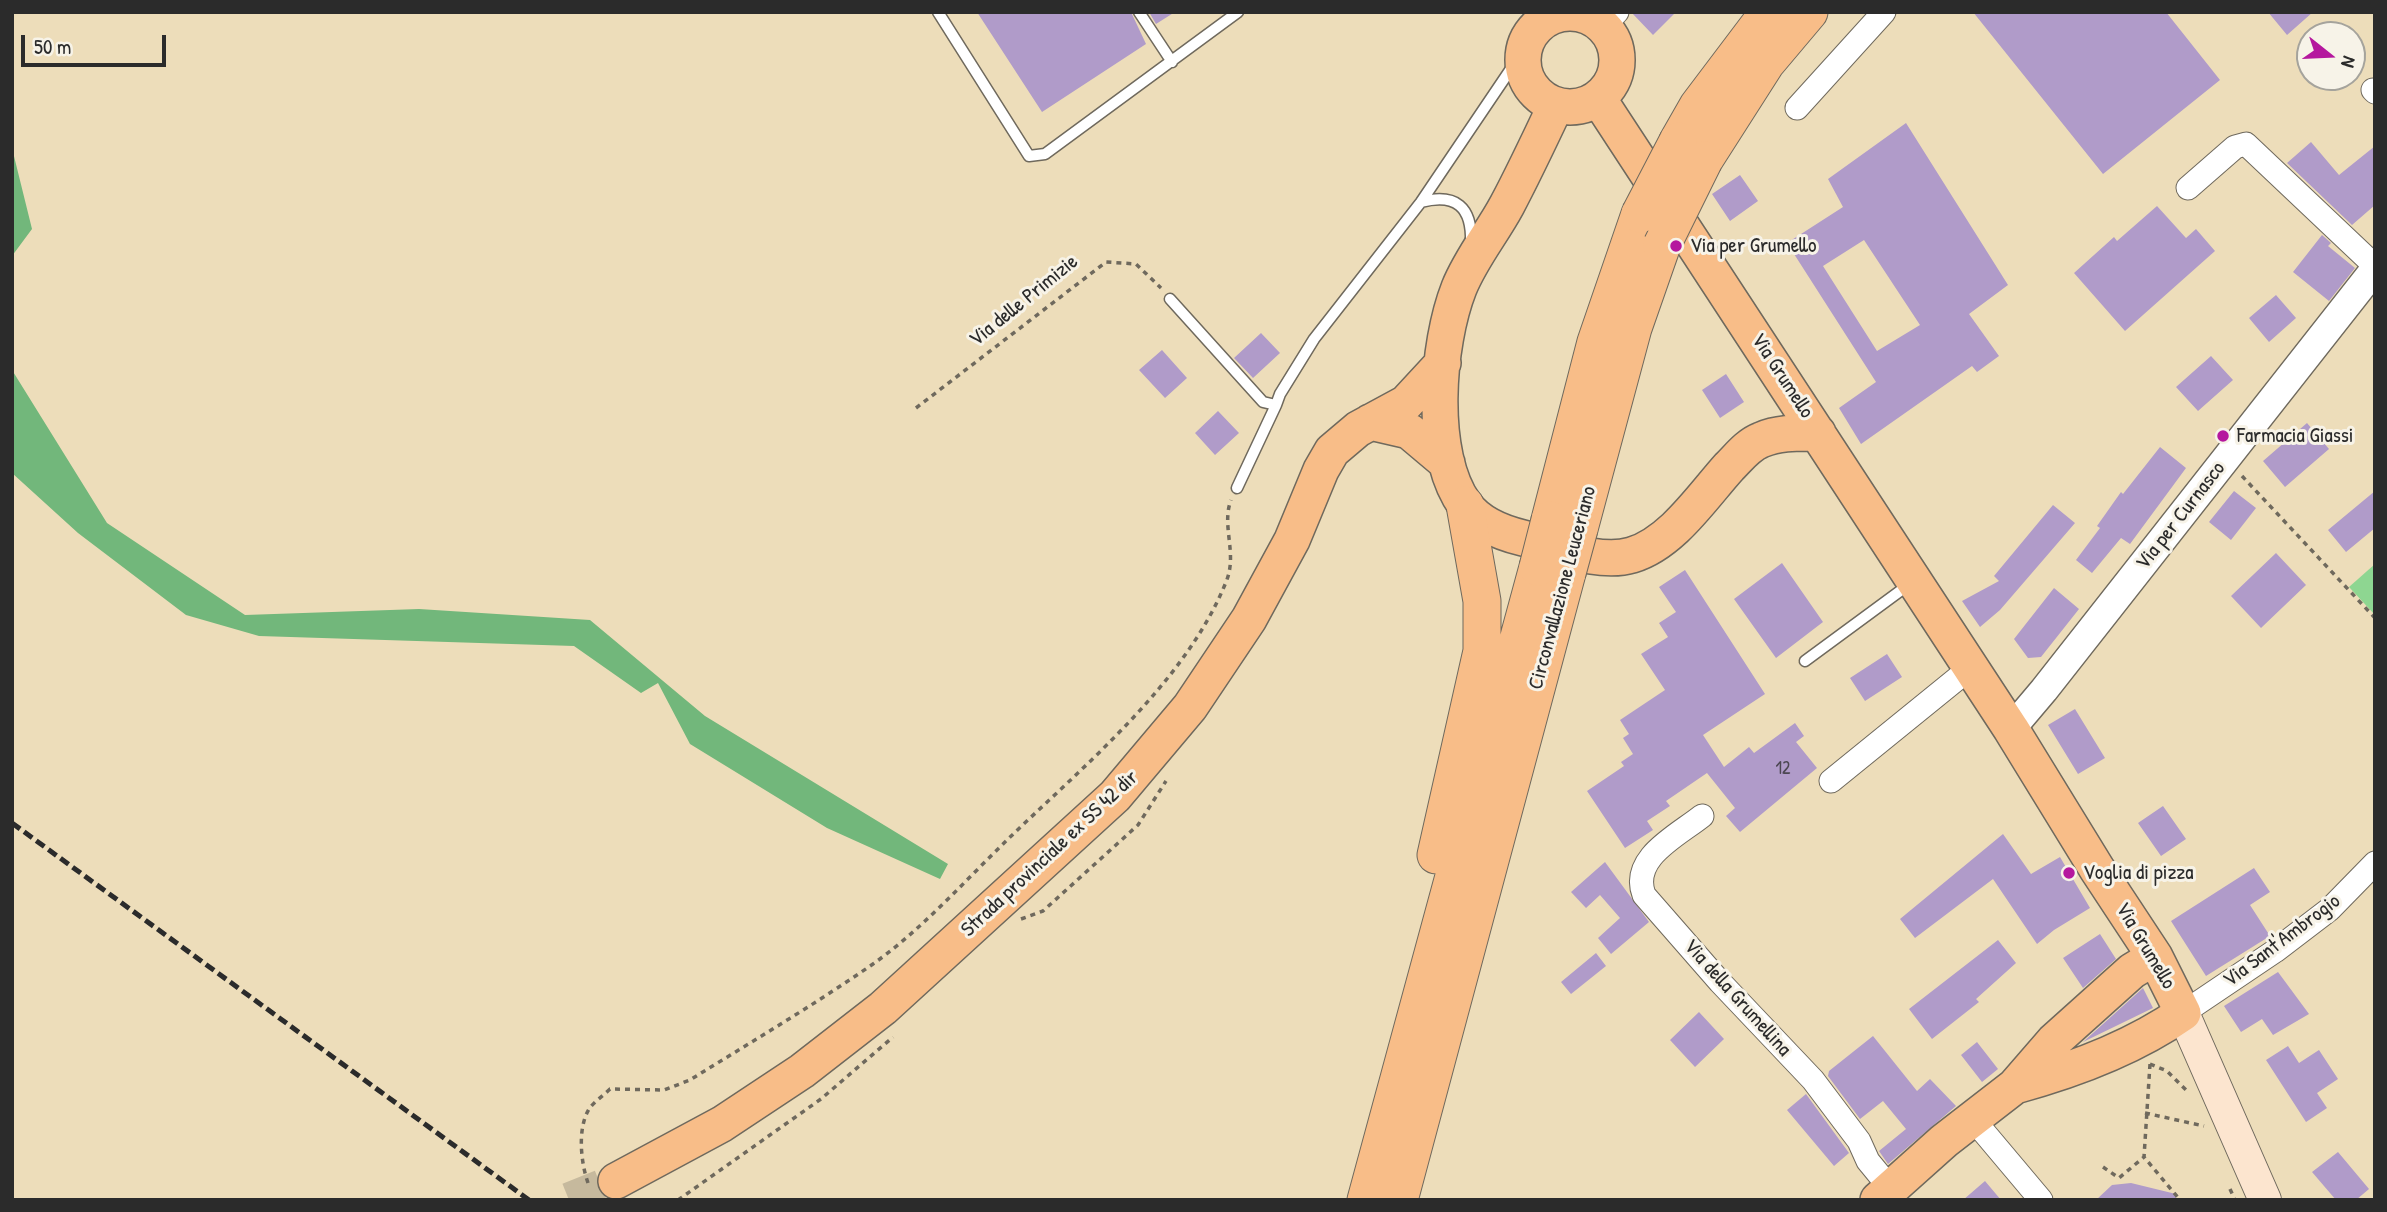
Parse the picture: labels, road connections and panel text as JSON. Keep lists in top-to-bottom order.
{
  "streets": {
    "highway": ["Circonvallazione Leuceriano"],
    "main road": ["Via Grumello", "Strada provinciale ex SS 42 dir", "Via della Grumellina"],
    "street": ["Via per Curnasco", "Via Sant'Ambrogio"],
    "path": ["Via delle Primizie"]
  },
  "crossings": [
    ["Via Grumello", "Via per Curnasco"],
    ["Via Grumello", "Via Sant'Ambrogio"],
    ["Via Grumello", "Via della Grumellina"],
    ["Via Sant'Ambrogio", "Via della Grumellina"]
  ],
  "places": ["Via per Grumello", "Farmacia Giassi", "Voglia di pizza"],
  "house_numbers": ["12"],
  "scale_bar": "50 m",
  "north": "right"
}
